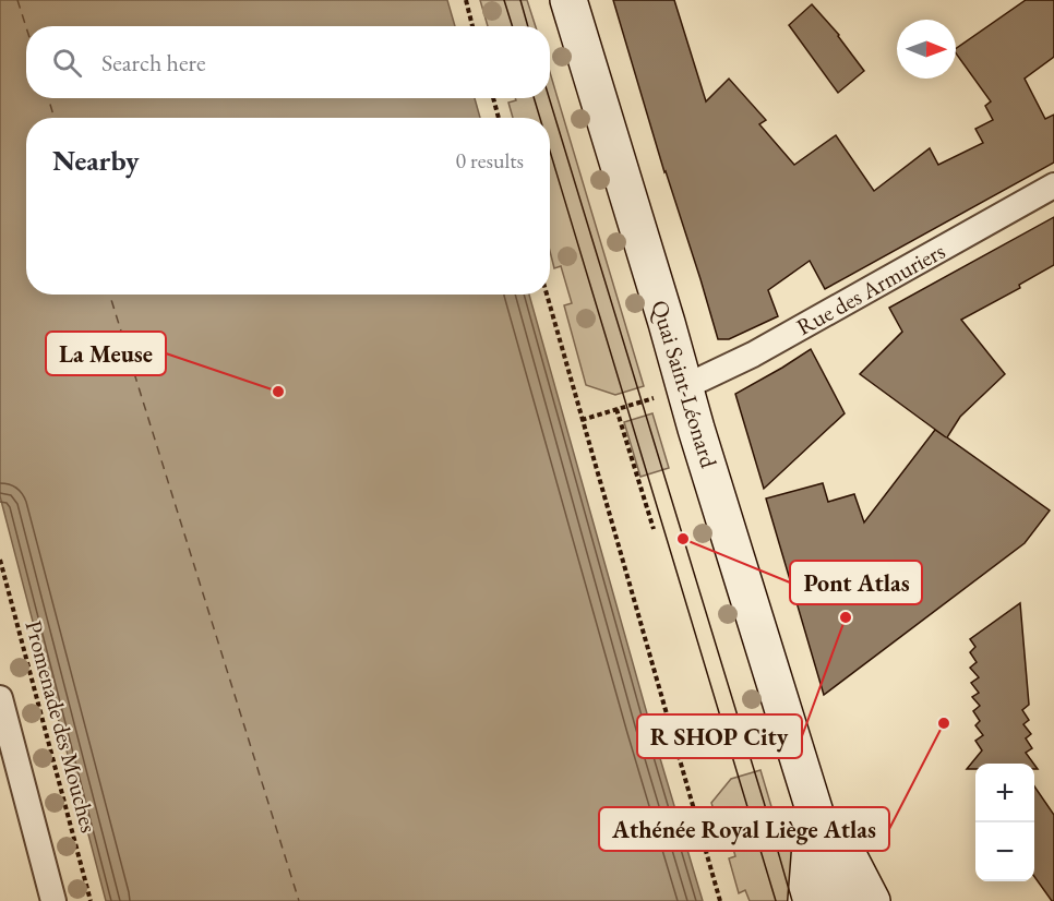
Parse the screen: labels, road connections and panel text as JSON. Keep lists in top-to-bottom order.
{
  "streets": {
    "main road": ["Quai Saint-Léonard"],
    "street": ["Rue des Armuriers"],
    "path": ["Promenade des Mouches"]
  },
  "crossings": [
    ["Rue des Armuriers", "Quai Saint-Léonard"]
  ],
  "places": [
    "La Meuse",
    "Pont Atlas",
    "R SHOP City",
    "Athénée Royal Liège Atlas"
  ],
  "north": "right",
  "page": {
    "search": "Search here",
    "heading": ["Nearby", "0 results"],
    "map_buttons": ["+", "−"]
  }
}
